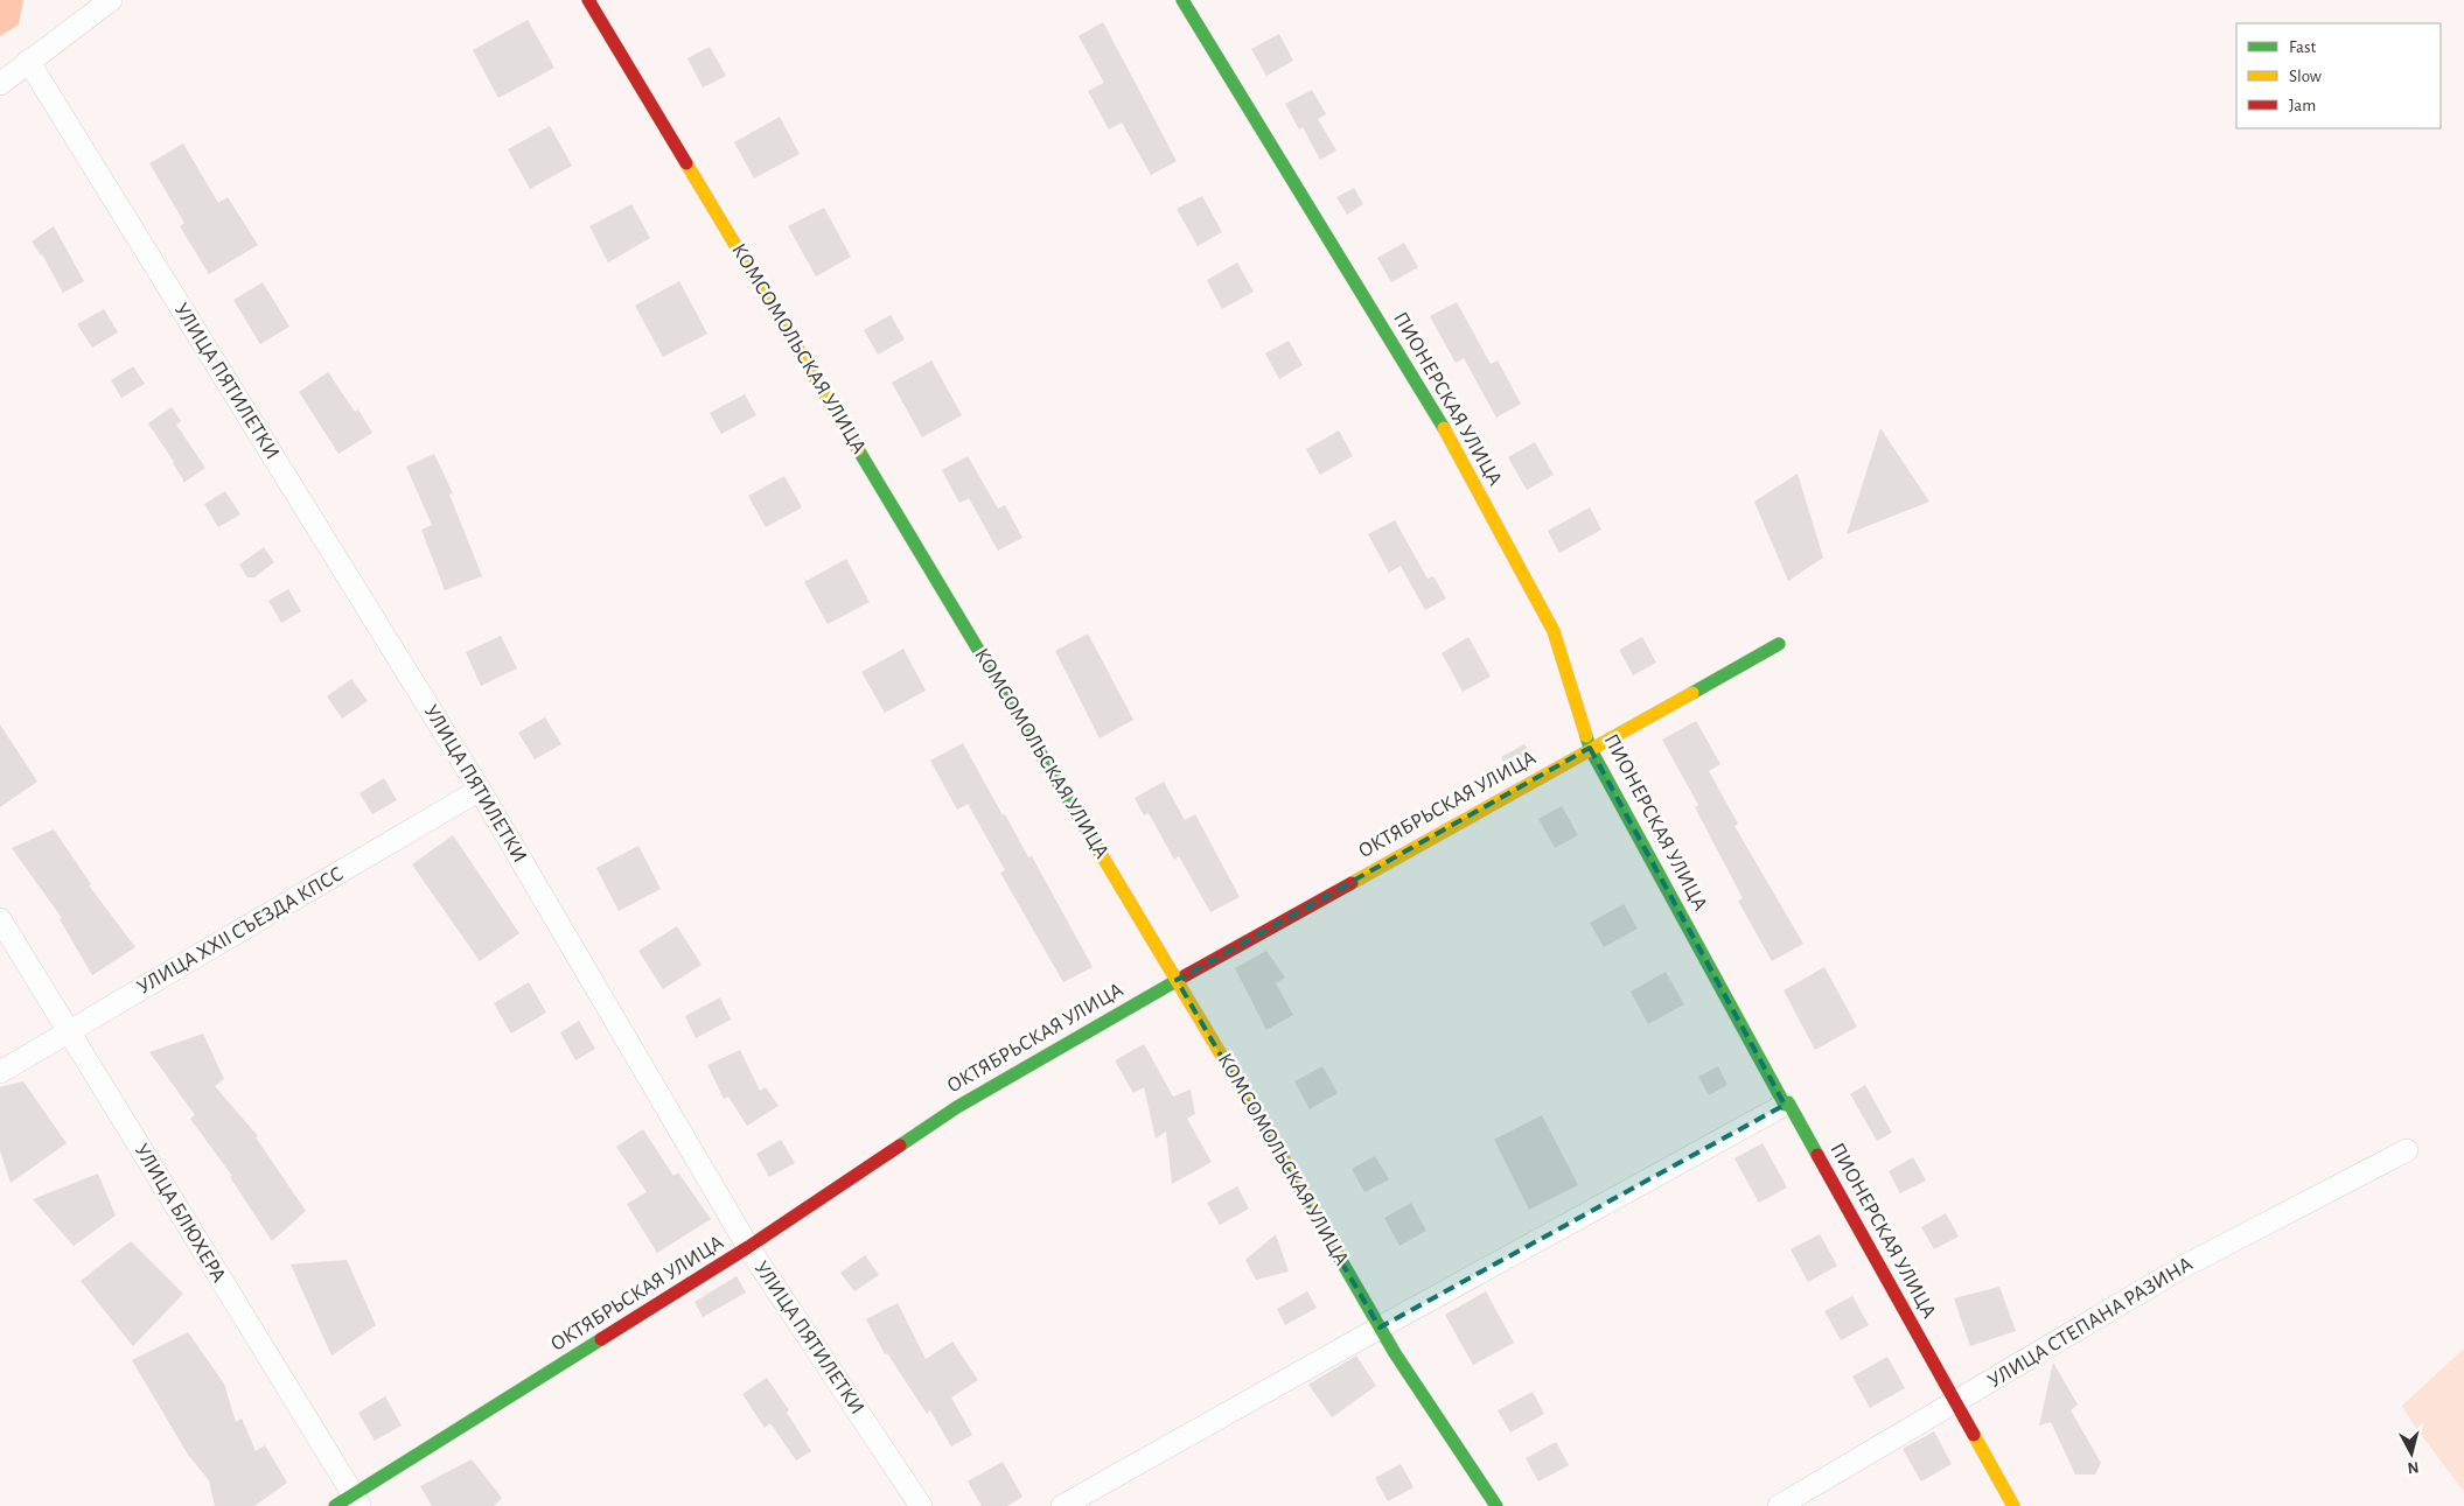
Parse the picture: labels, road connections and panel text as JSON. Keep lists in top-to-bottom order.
{
  "streets": {
    "street": [
      "КОМСОМОЛЬСКАЯ УЛИЦА",
      "УЛИЦА ПЯТИЛЕТКИ",
      "ПИОНЕРСКАЯ УЛИЦА",
      "ОКТЯБРЬСКАЯ УЛИЦА",
      "УЛИЦА XXII СЪЕЗДА КПСС",
      "УЛИЦА БЛЮХЕРА",
      "УЛИЦА СТЕПАНА РАЗИНА"
    ]
  },
  "crossings": [
    ["КОМСОМОЛЬСКАЯ УЛИЦА", "ОКТЯБРЬСКАЯ УЛИЦА"],
    ["УЛИЦА ПЯТИЛЕТКИ", "ОКТЯБРЬСКАЯ УЛИЦА"],
    ["УЛИЦА ПЯТИЛЕТКИ", "УЛИЦА XXII СЪЕЗДА КПСС"],
    ["ПИОНЕРСКАЯ УЛИЦА", "ОКТЯБРЬСКАЯ УЛИЦА"],
    ["ПИОНЕРСКАЯ УЛИЦА", "УЛИЦА СТЕПАНА РАЗИНА"],
    ["ОКТЯБРЬСКАЯ УЛИЦА", "УЛИЦА БЛЮХЕРА"],
    ["УЛИЦА XXII СЪЕЗДА КПСС", "УЛИЦА БЛЮХЕРА"]
  ],
  "legend": ["Fast", "Slow", "Jam"],
  "north": "bottom"
}
